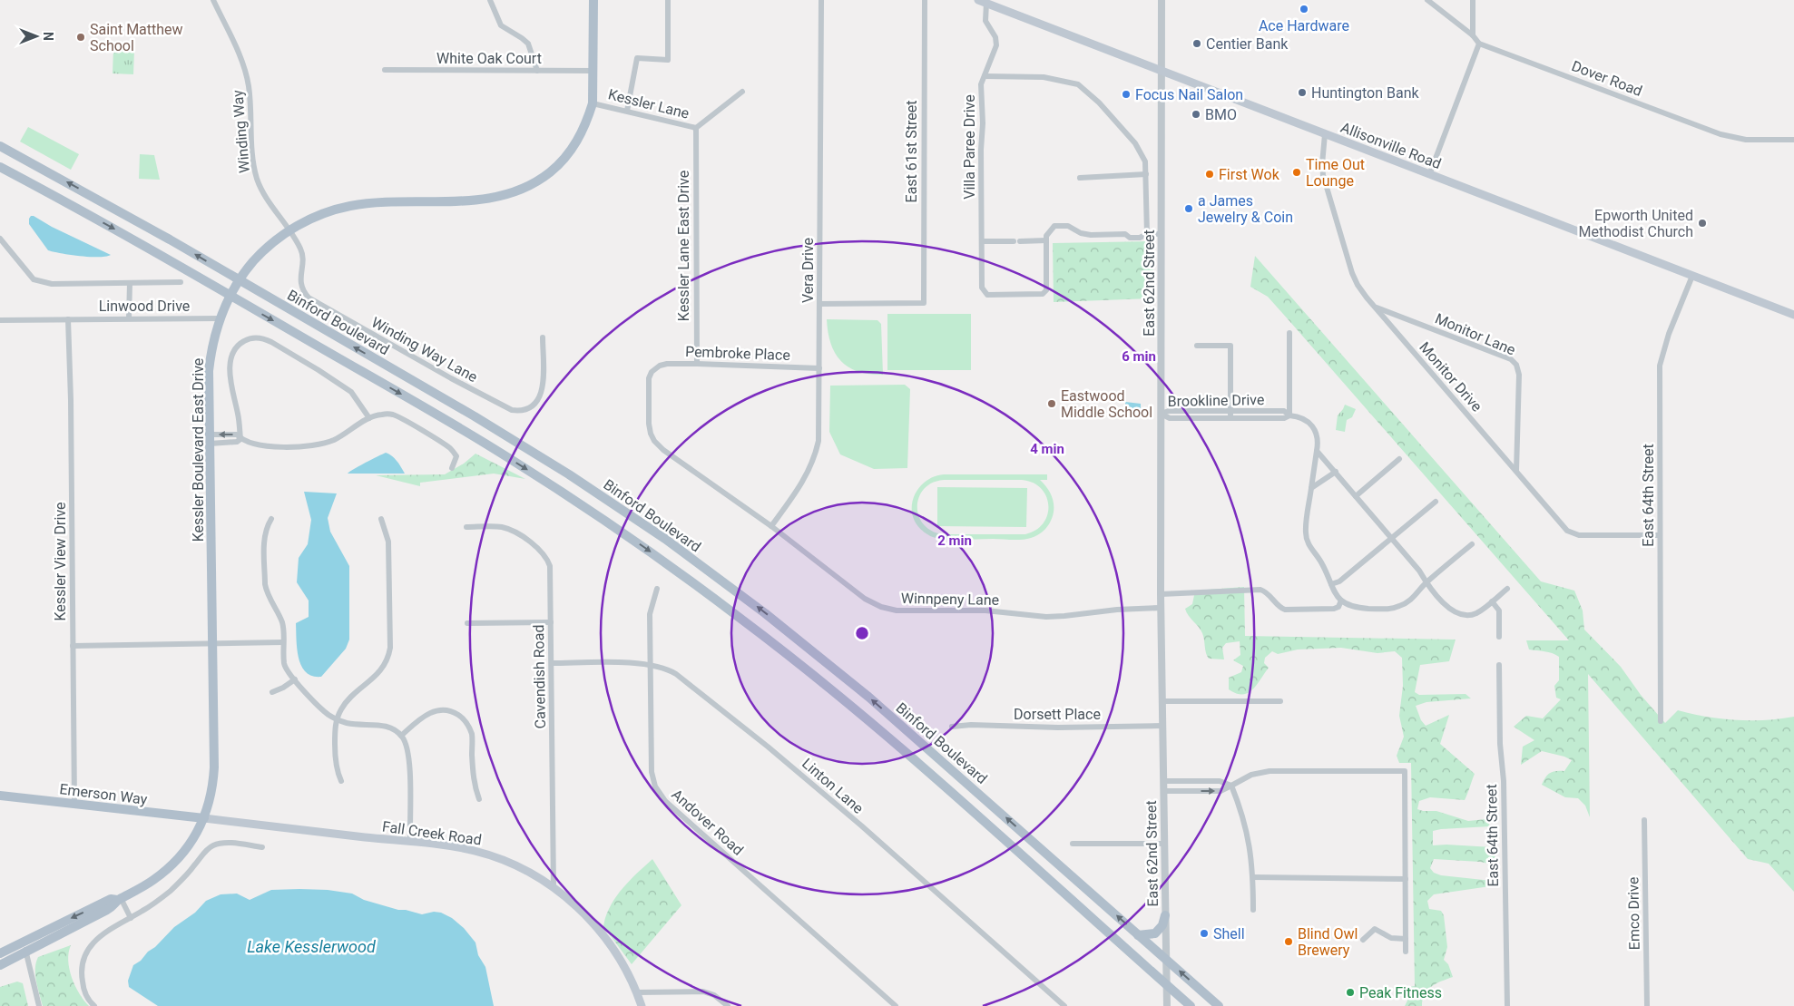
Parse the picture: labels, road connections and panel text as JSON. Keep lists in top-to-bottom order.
{
  "streets": {
    "main road": [
      "Allisonville Road",
      "Binford Boulevard",
      "Kessler Boulevard East Drive",
      "Emerson Way",
      "Fall Creek Road"
    ],
    "street": [
      "White Oak Court",
      "Dover Road",
      "Kessler Lane",
      "Winding Way",
      "Villa Paree Drive",
      "East 61st Street",
      "Kessler Lane East Drive",
      "Vera Drive",
      "East 62nd Street",
      "Linwood Drive",
      "Monitor Lane",
      "Winding Way Lane",
      "Pembroke Place",
      "Monitor Drive",
      "Brookline Drive",
      "East 64th Street",
      "Kessler View Drive",
      "Winnpeny Lane",
      "Cavendish Road",
      "Dorsett Place",
      "Linton Lane",
      "Andover Road",
      "Emco Drive"
    ]
  },
  "crossings": [
    ["White Oak Court", "Kessler Boulevard East Drive"],
    ["Kessler Lane", "Kessler Lane East Drive"],
    ["Kessler Lane", "Kessler Boulevard East Drive"],
    ["Winding Way", "Winding Way Lane"],
    ["Winding Way", "Kessler Boulevard East Drive"],
    ["Allisonville Road", "Villa Paree Drive"],
    ["Allisonville Road", "East 62nd Street"],
    ["Allisonville Road", "Monitor Drive"],
    ["Allisonville Road", "East 64th Street"],
    ["East 61st Street", "Vera Drive"],
    ["Kessler Lane East Drive", "Pembroke Place"],
    ["Vera Drive", "Pembroke Place"],
    ["Vera Drive", "Winnpeny Lane"],
    ["East 62nd Street", "Binford Boulevard"],
    ["East 62nd Street", "Brookline Drive"],
    ["East 62nd Street", "Winnpeny Lane"],
    ["East 62nd Street", "Dorsett Place"],
    ["Linwood Drive", "Kessler Boulevard East Drive"],
    ["Linwood Drive", "Kessler View Drive"],
    ["Binford Boulevard", "Kessler Boulevard East Drive"],
    ["Monitor Lane", "Monitor Drive"],
    ["Winding Way Lane", "Kessler Boulevard East Drive"],
    ["Pembroke Place", "Winnpeny Lane"],
    ["Monitor Drive", "East 64th Street"],
    ["Kessler Boulevard East Drive", "Emerson Way"],
    ["Kessler Boulevard East Drive", "Fall Creek Road"],
    ["Kessler View Drive", "Emerson Way"],
    ["Cavendish Road", "Linton Lane"],
    ["Cavendish Road", "Fall Creek Road"],
    ["Linton Lane", "Andover Road"],
    ["Emerson Way", "Fall Creek Road"]
  ],
  "water": ["Lake Kesslerwood"],
  "places": [
    "Ace Hardware",
    "Saint Matthew School",
    "Centier Bank",
    "Huntington Bank",
    "Focus Nail Salon",
    "BMO",
    "Time Out Lounge",
    "First Wok",
    "a James Jewelry & Coin",
    "Epworth United Methodist Church",
    "Eastwood Middle School",
    "Shell",
    "Blind Owl Brewery",
    "Peak Fitness"
  ],
  "north": "right",
  "rings": ["6 min", "4 min", "2 min"]
}
